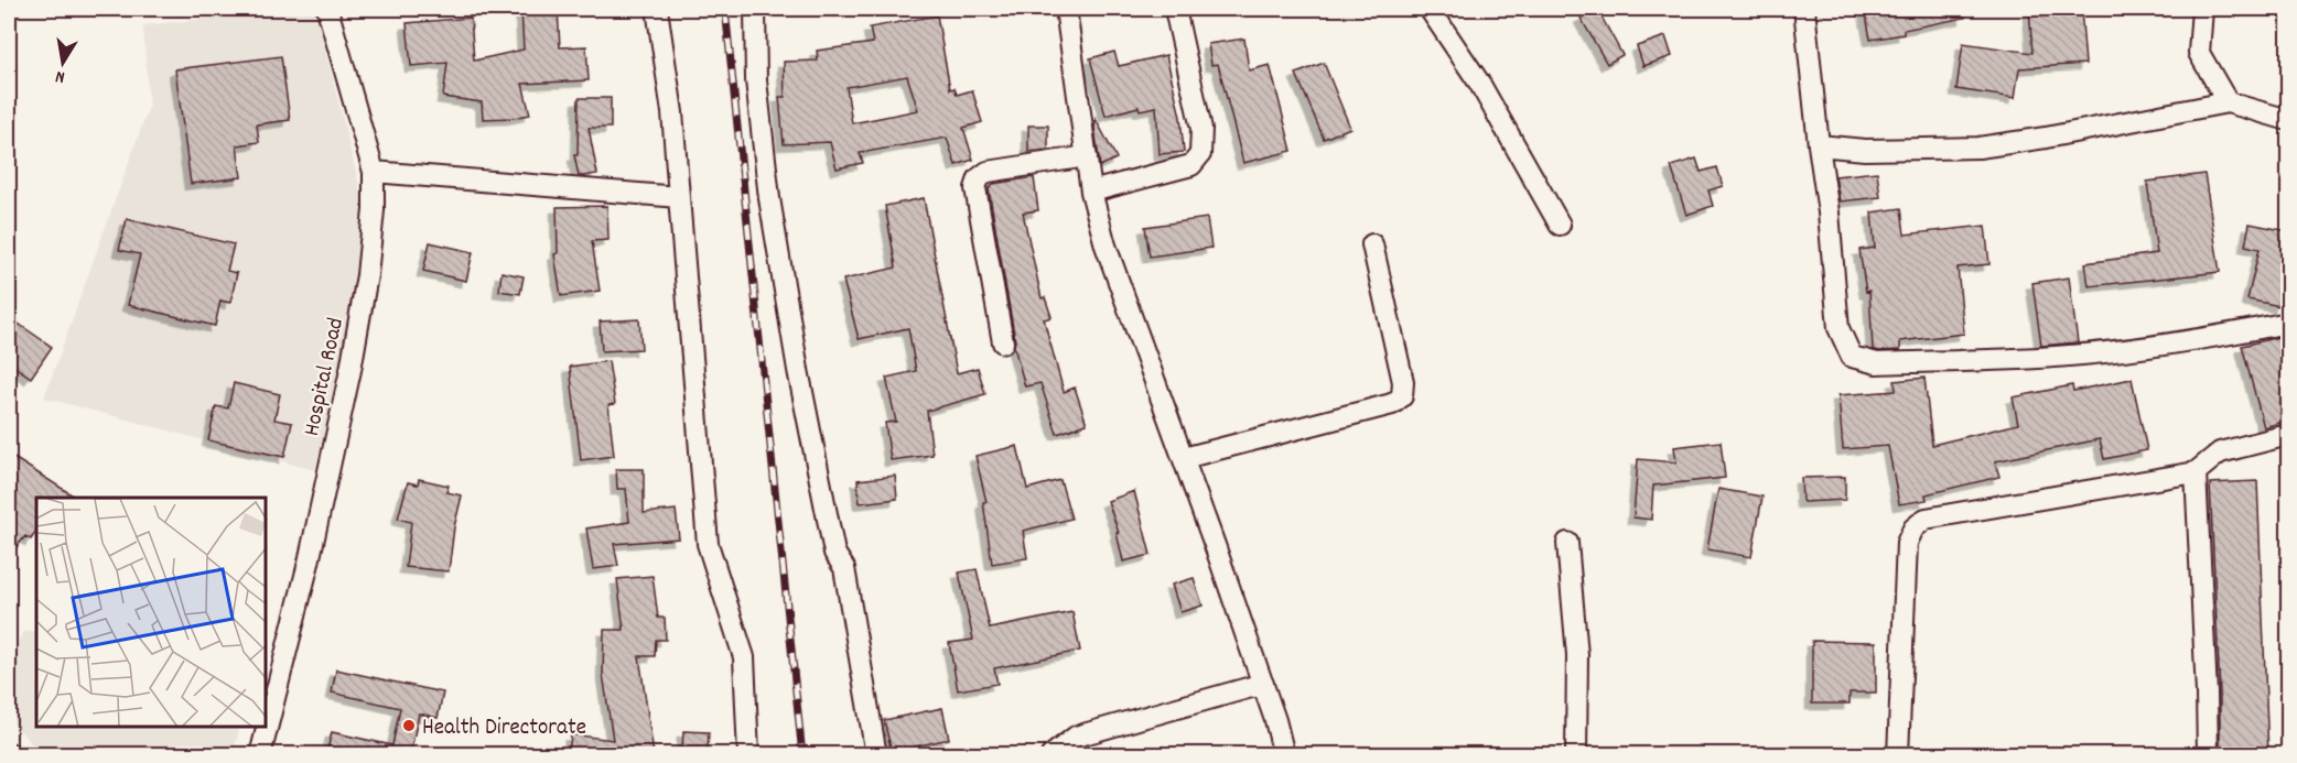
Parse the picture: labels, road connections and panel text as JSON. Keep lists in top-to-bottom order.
{
  "streets": {
    "street": ["Hospital Road"]
  },
  "places": ["Health Directorate"],
  "north": "bottom"
}
